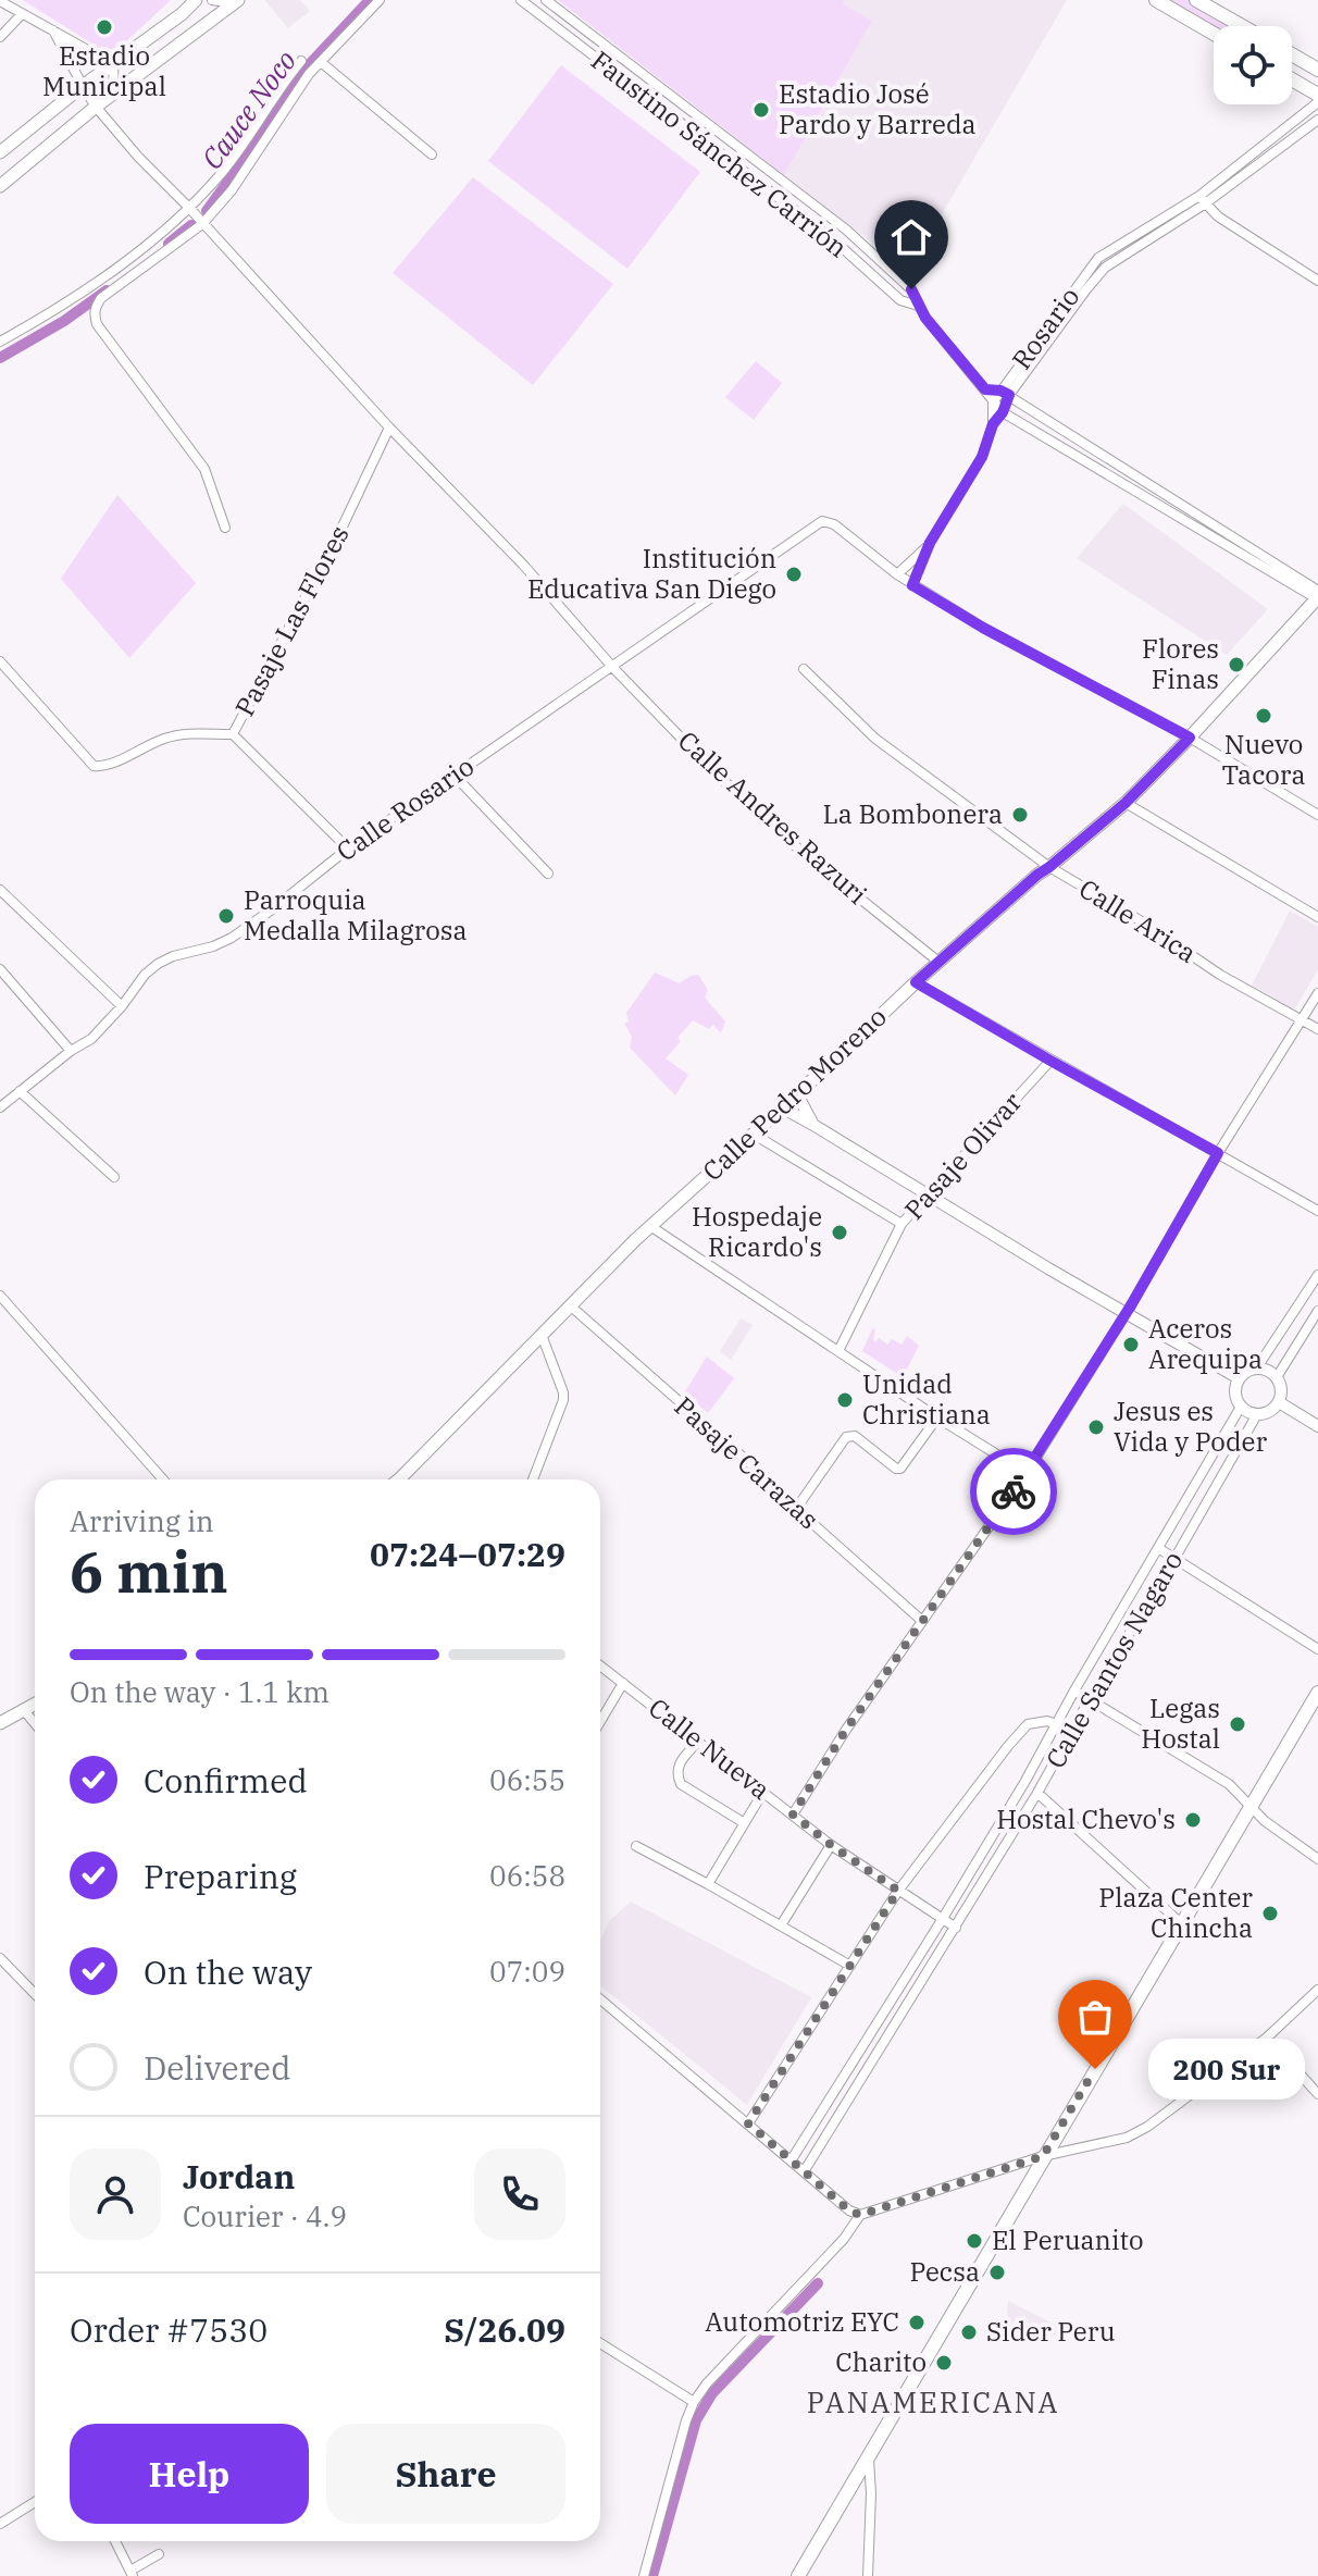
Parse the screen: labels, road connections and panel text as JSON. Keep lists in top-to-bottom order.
{
  "streets": {
    "main road": ["Calle Pedro Moreno"],
    "street": [
      "Faustino Sánchez Carrión",
      "Rosario",
      "Pasaje Las Flores",
      "Calle Rosario",
      "Calle Andres Razuri",
      "Calle Arica",
      "Pasaje Olivar",
      "Pasaje Carazas",
      "Calle Santos Nagaro",
      "Calle Nueva"
    ]
  },
  "crossings": [
    ["Faustino Sánchez Carrión", "Rosario"],
    ["Faustino Sánchez Carrión", "Calle Pedro Moreno"],
    ["Pasaje Las Flores", "Calle Andres Razuri"],
    ["Calle Rosario", "Calle Andres Razuri"],
    ["Calle Andres Razuri", "Calle Pedro Moreno"],
    ["Calle Arica", "Calle Pedro Moreno"],
    ["Calle Pedro Moreno", "Pasaje Carazas"],
    ["Calle Santos Nagaro", "Calle Nueva"]
  ],
  "districts": ["PANAMERICANA"],
  "water": ["Cauce Noco"],
  "places": [
    "Estadio Municipal",
    "Estadio José Pardo y Barreda",
    "Institución Educativa San Diego",
    "Flores Finas",
    "Nuevo Tacora",
    "La Bombonera",
    "Parroquia Medalla Milagrosa",
    "Hospedaje Ricardo's",
    "Aceros Arequipa",
    "Unidad Christiana",
    "Jesus es Vida y Poder",
    "Legas Hostal",
    "Hostal Chevo's",
    "Plaza Center Chincha",
    "200 Sur",
    "El Peruanito",
    "Pecsa",
    "Automotriz EYC",
    "Sider Peru",
    "Charito"
  ],
  "page": {
    "heading": ["6 min", "Arriving in", "07:24–07:29"],
    "panel": [
      "Jordan",
      "Courier · 4.9",
      "Order #7530",
      "S/26.09"
    ],
    "bar": "On the way · 1.1 km",
    "list": [
      ["Confirmed", "06:55"],
      ["Preparing", "06:58"],
      ["On the way", "07:09"],
      "Delivered"
    ],
    "bubble": "200 Sur",
    "buttons": ["Help", "Share"]
  }
}
